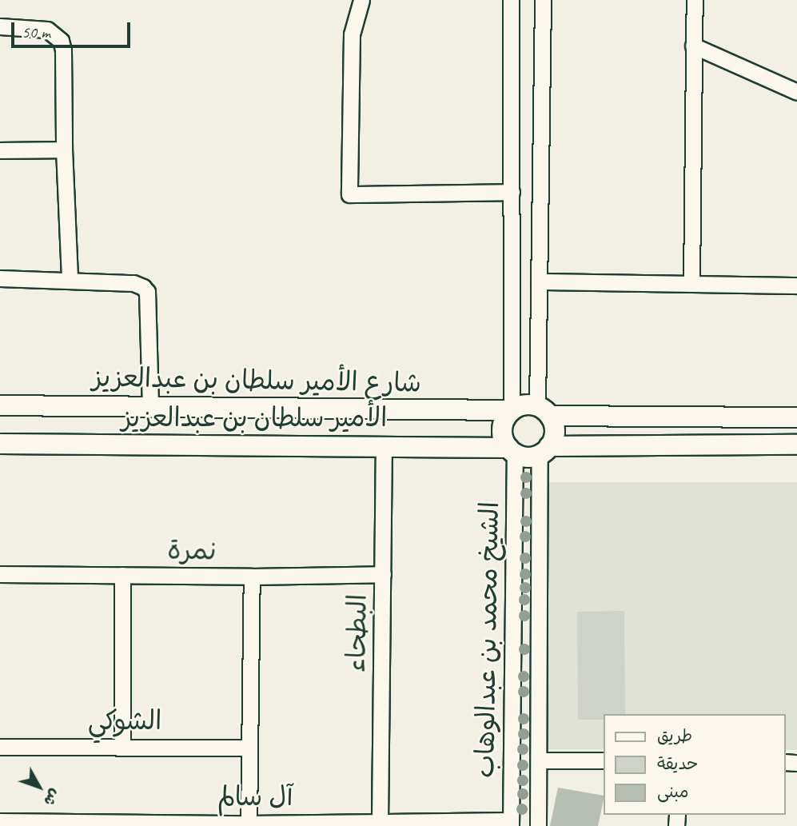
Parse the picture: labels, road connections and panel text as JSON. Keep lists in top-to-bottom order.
{
  "streets": {
    "main road": ["شارع الأمير سلطان بن عبدالعزيز", "الأمير سلطان بن عبدالعزيز"],
    "street": [
      "نمرة",
      "البطحاء",
      "الشيخ محمد بن عبدالوهاب",
      "الشوكي",
      "آل سالم"
    ]
  },
  "crossings": [
    ["شارع الأمير سلطان بن عبدالعزيز", "الأمير سلطان بن عبدالعزيز"],
    ["شارع الأمير سلطان بن عبدالعزيز", "الشيخ محمد بن عبدالوهاب"],
    ["الأمير سلطان بن عبدالعزيز", "البطحاء"],
    ["الأمير سلطان بن عبدالعزيز", "الشيخ محمد بن عبدالوهاب"],
    ["نمرة", "البطحاء"],
    ["البطحاء", "آل سالم"],
    ["الشيخ محمد بن عبدالوهاب", "آل سالم"]
  ],
  "legend": ["طريق", "حديقة", "مبنى"],
  "scale_bar": "50 m",
  "north": "bottom right"
}
